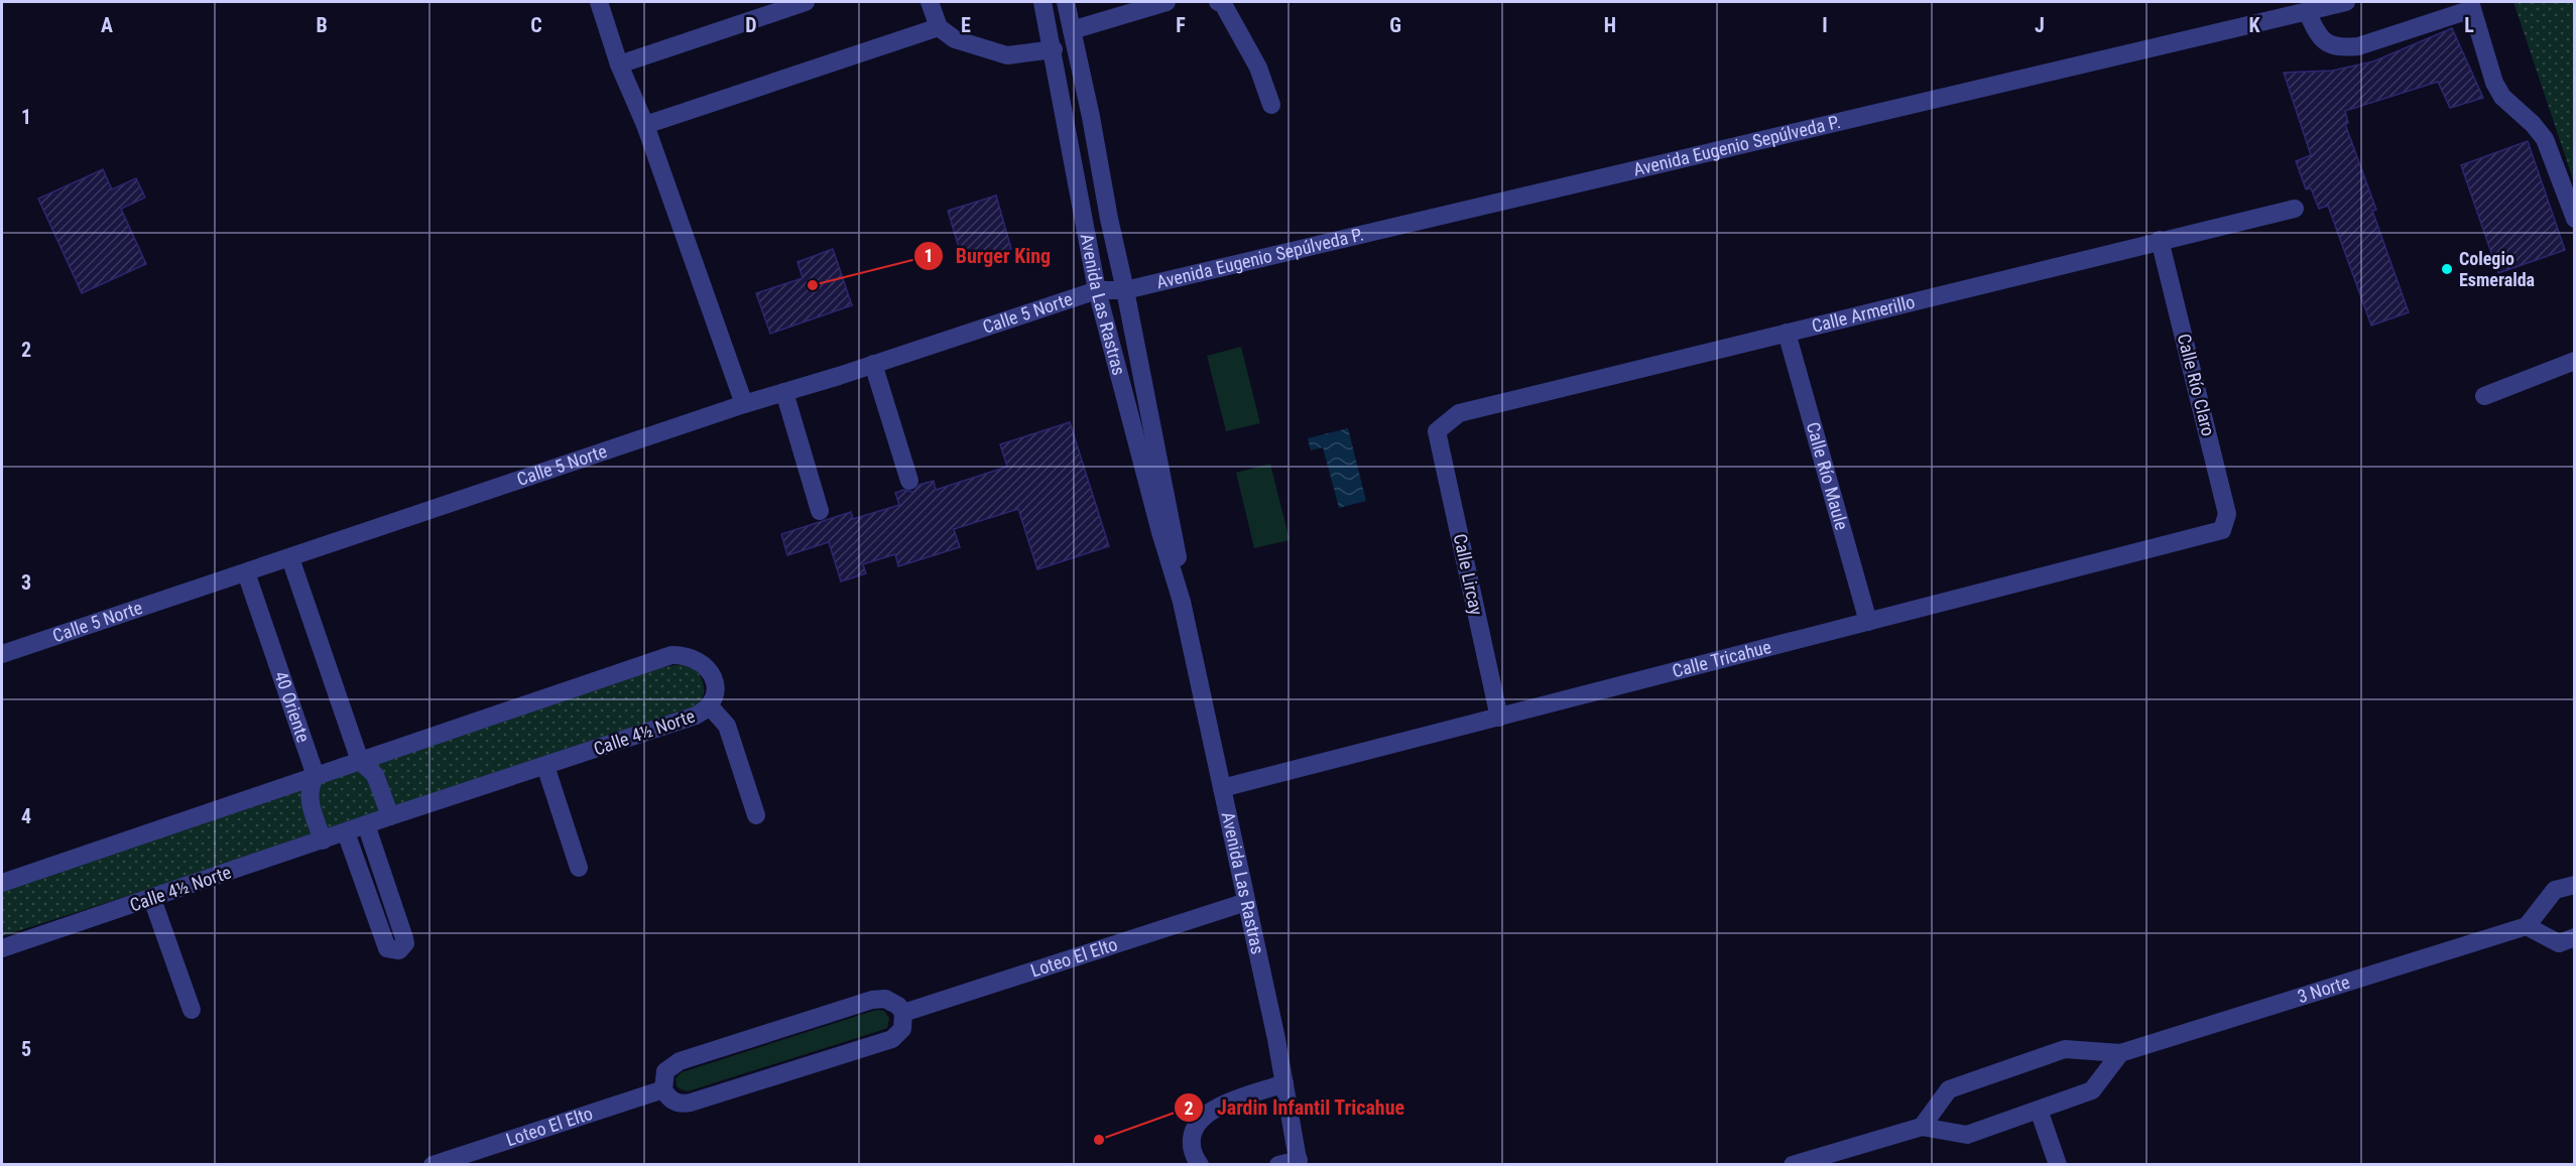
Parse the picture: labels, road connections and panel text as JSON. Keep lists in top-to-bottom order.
{
  "streets": {
    "street": [
      "Avenida Eugenio Sepúlveda P.",
      "Avenida Las Rastras",
      "Calle 5 Norte",
      "Calle Armerillo",
      "Calle Río Claro",
      "Calle Río Maule",
      "Calle Lircay",
      "Calle Tricahue",
      "40 Oriente",
      "Calle 4½ Norte",
      "Loteo El Elto",
      "3 Norte"
    ]
  },
  "crossings": [
    ["Avenida Eugenio Sepúlveda P.", "Avenida Las Rastras"],
    ["Avenida Eugenio Sepúlveda P.", "Calle 5 Norte"],
    ["Avenida Las Rastras", "Calle 5 Norte"],
    ["Avenida Las Rastras", "Calle Tricahue"],
    ["Avenida Las Rastras", "Loteo El Elto"],
    ["Calle 5 Norte", "40 Oriente"],
    ["Calle Armerillo", "Calle Río Claro"],
    ["Calle Armerillo", "Calle Río Maule"],
    ["Calle Armerillo", "Calle Lircay"],
    ["Calle Río Claro", "Calle Tricahue"],
    ["Calle Río Maule", "Calle Tricahue"],
    ["Calle Lircay", "Calle Tricahue"],
    ["40 Oriente", "Calle 4½ Norte"]
  ],
  "places": ["Colegio Esmeralda", "Burger King", "Jardin Infantil Tricahue"],
  "grid": {
    "columns": [
      "A",
      "B",
      "C",
      "D",
      "E",
      "F",
      "G",
      "H",
      "I",
      "J",
      "K",
      "L"
    ],
    "rows": [
      "1",
      "2",
      "3",
      "4",
      "5"
    ]
  }
}
